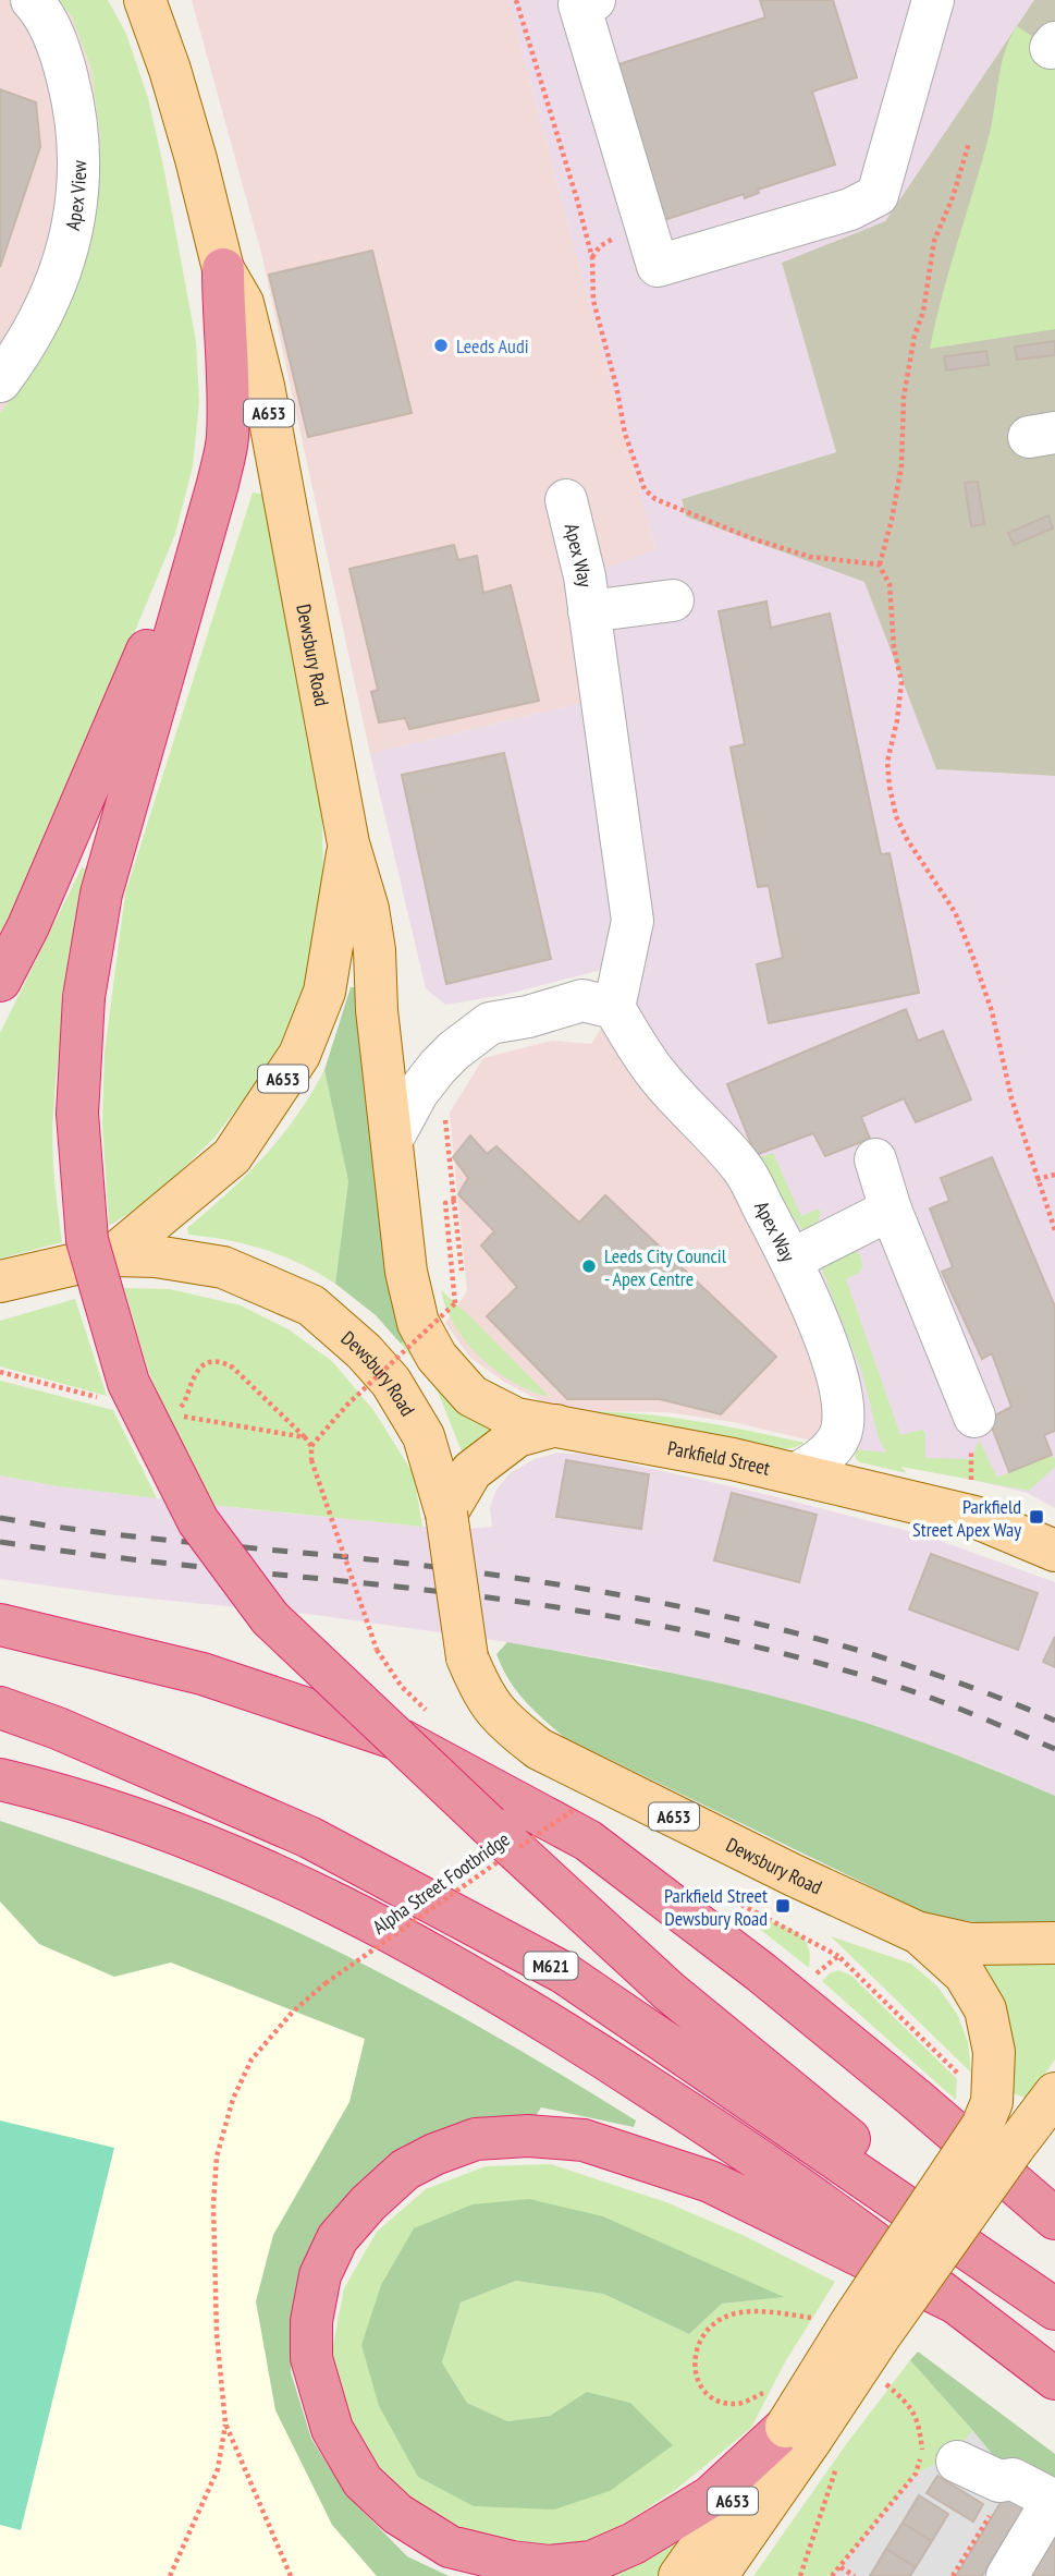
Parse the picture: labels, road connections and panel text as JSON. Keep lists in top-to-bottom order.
{
  "streets": {
    "highway": ["M621"],
    "main road": ["A653", "Dewsbury Road", "Parkfield Street"],
    "street": ["Apex View", "Apex Way"],
    "path": ["Alpha Street Footbridge"]
  },
  "crossings": [
    ["A653", "Dewsbury Road"],
    ["A653", "Parkfield Street"],
    ["Apex Way", "Parkfield Street"],
    ["Dewsbury Road", "Parkfield Street"]
  ],
  "places": {
    "other": ["Leeds Audi", "Leeds City Council - Apex Centre"],
    "transit": ["Parkfield Street Apex Way", "Parkfield Street Dewsbury Road"]
  }
}
